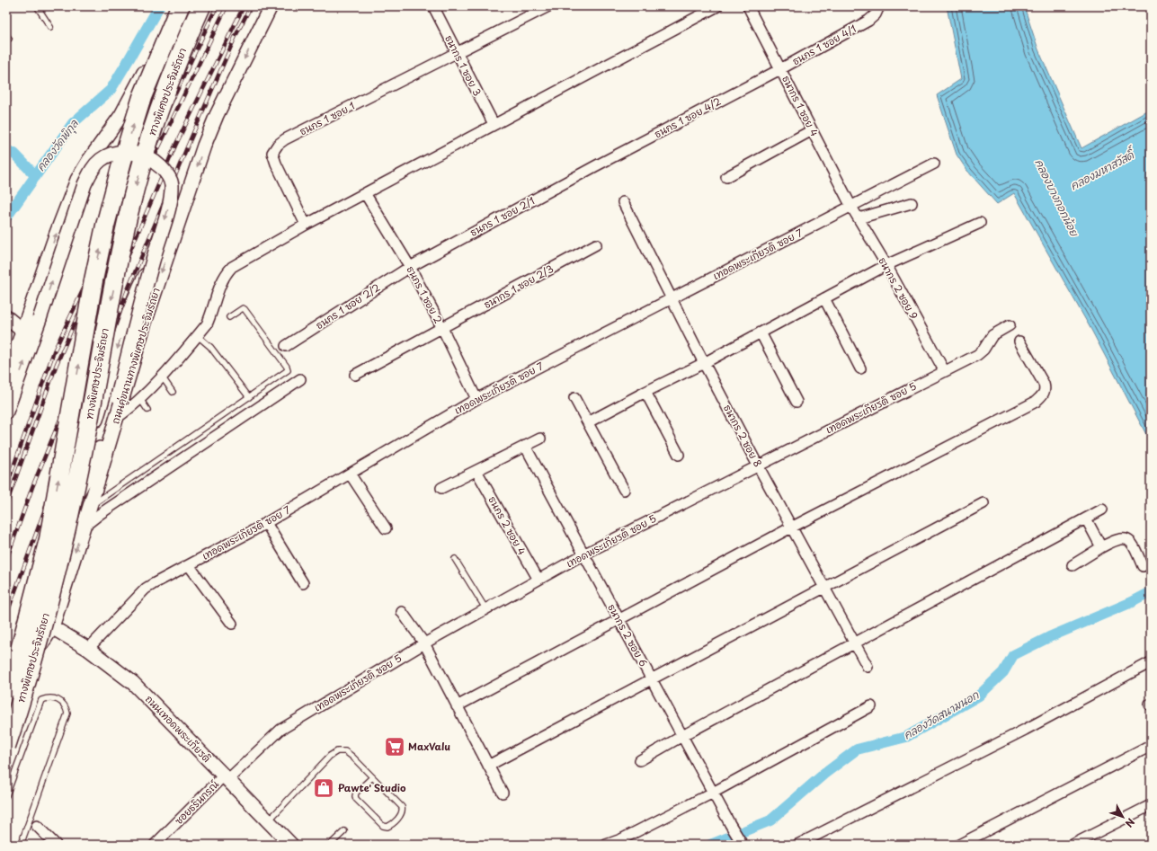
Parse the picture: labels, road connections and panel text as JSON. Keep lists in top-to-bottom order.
{
  "streets": {
    "highway": ["ทางพิเศษประจิมรัถยา"],
    "main road": ["ถนนคู่ขนานทางพิเศษประจิมรัถยา", "ถนนเทอดพระเกียรติ"],
    "street": [
      "ธนกร 1 ซอย 4/1",
      "ธนากร 1 ซอย 3",
      "ธนากร 1 ซอย 4",
      "ธนกร 1 ซอย 4/2",
      "ธนกร 1 ซอย 1",
      "ธนกร 1 ซอย 2/1",
      "เทอดพระเกียรติ ซอย 7",
      "ธนากร 1 ซอย 2/3",
      "ธนากร 2 ซอย 9",
      "ธนกร 1 ซอย 2",
      "ธนกร 1 ซอย 2/2",
      "เทอดพระเกียรติ ซอย 5",
      "ธนากร 2 ซอย 8",
      "ธนกร 2 ซอย 4",
      "ธนากร 2 ซอย 6",
      "ซอยธรินกรณ์"
    ]
  },
  "crossings": [
    ["ธนกร 1 ซอย 4/1", "ธนากร 1 ซอย 4"],
    ["ธนกร 1 ซอย 4/1", "ธนกร 1 ซอย 4/2"],
    ["ธนากร 1 ซอย 3", "ธนกร 1 ซอย 1"],
    ["ทางพิเศษประจิมรัถยา", "ถนนคู่ขนานทางพิเศษประจิมรัถยา"],
    ["ธนากร 1 ซอย 4", "ธนกร 1 ซอย 4/2"],
    ["ธนากร 1 ซอย 4", "เทอดพระเกียรติ ซอย 7"],
    ["ธนากร 1 ซอย 4", "ธนากร 2 ซอย 9"],
    ["ธนกร 1 ซอย 4/2", "ธนกร 1 ซอย 2/1"],
    ["ธนกร 1 ซอย 2/1", "ธนกร 1 ซอย 2"],
    ["ธนกร 1 ซอย 2/1", "ธนกร 1 ซอย 2/2"],
    ["เทอดพระเกียรติ ซอย 7", "ธนากร 2 ซอย 9"],
    ["เทอดพระเกียรติ ซอย 7", "ธนกร 1 ซอย 2"],
    ["เทอดพระเกียรติ ซอย 7", "ธนากร 2 ซอย 8"],
    ["เทอดพระเกียรติ ซอย 7", "ถนนเทอดพระเกียรติ"],
    ["ธนากร 1 ซอย 2/3", "ธนกร 1 ซอย 2"],
    ["ธนากร 2 ซอย 9", "เทอดพระเกียรติ ซอย 5"],
    ["ธนกร 1 ซอย 2", "ธนกร 1 ซอย 2/2"],
    ["ถนนคู่ขนานทางพิเศษประจิมรัถยา", "ถนนเทอดพระเกียรติ"],
    ["เทอดพระเกียรติ ซอย 5", "ธนากร 2 ซอย 8"],
    ["เทอดพระเกียรติ ซอย 5", "ธนกร 2 ซอย 4"],
    ["เทอดพระเกียรติ ซอย 5", "ธนากร 2 ซอย 6"],
    ["เทอดพระเกียรติ ซอย 5", "ถนนเทอดพระเกียรติ"],
    ["เทอดพระเกียรติ ซอย 5", "ซอยธรินกรณ์"],
    ["ถนนเทอดพระเกียรติ", "ซอยธรินกรณ์"]
  ],
  "water": [
    "คลองวัดพิกุล",
    "คลองมหาสวัสดิ์",
    "คลองบางกอกน้อย",
    "คลองวัดสนามนอก"
  ],
  "places": {
    "supermarket": ["MaxValu"],
    "shop": ["Pawte' Studio"]
  },
  "north": "bottom right"
}
